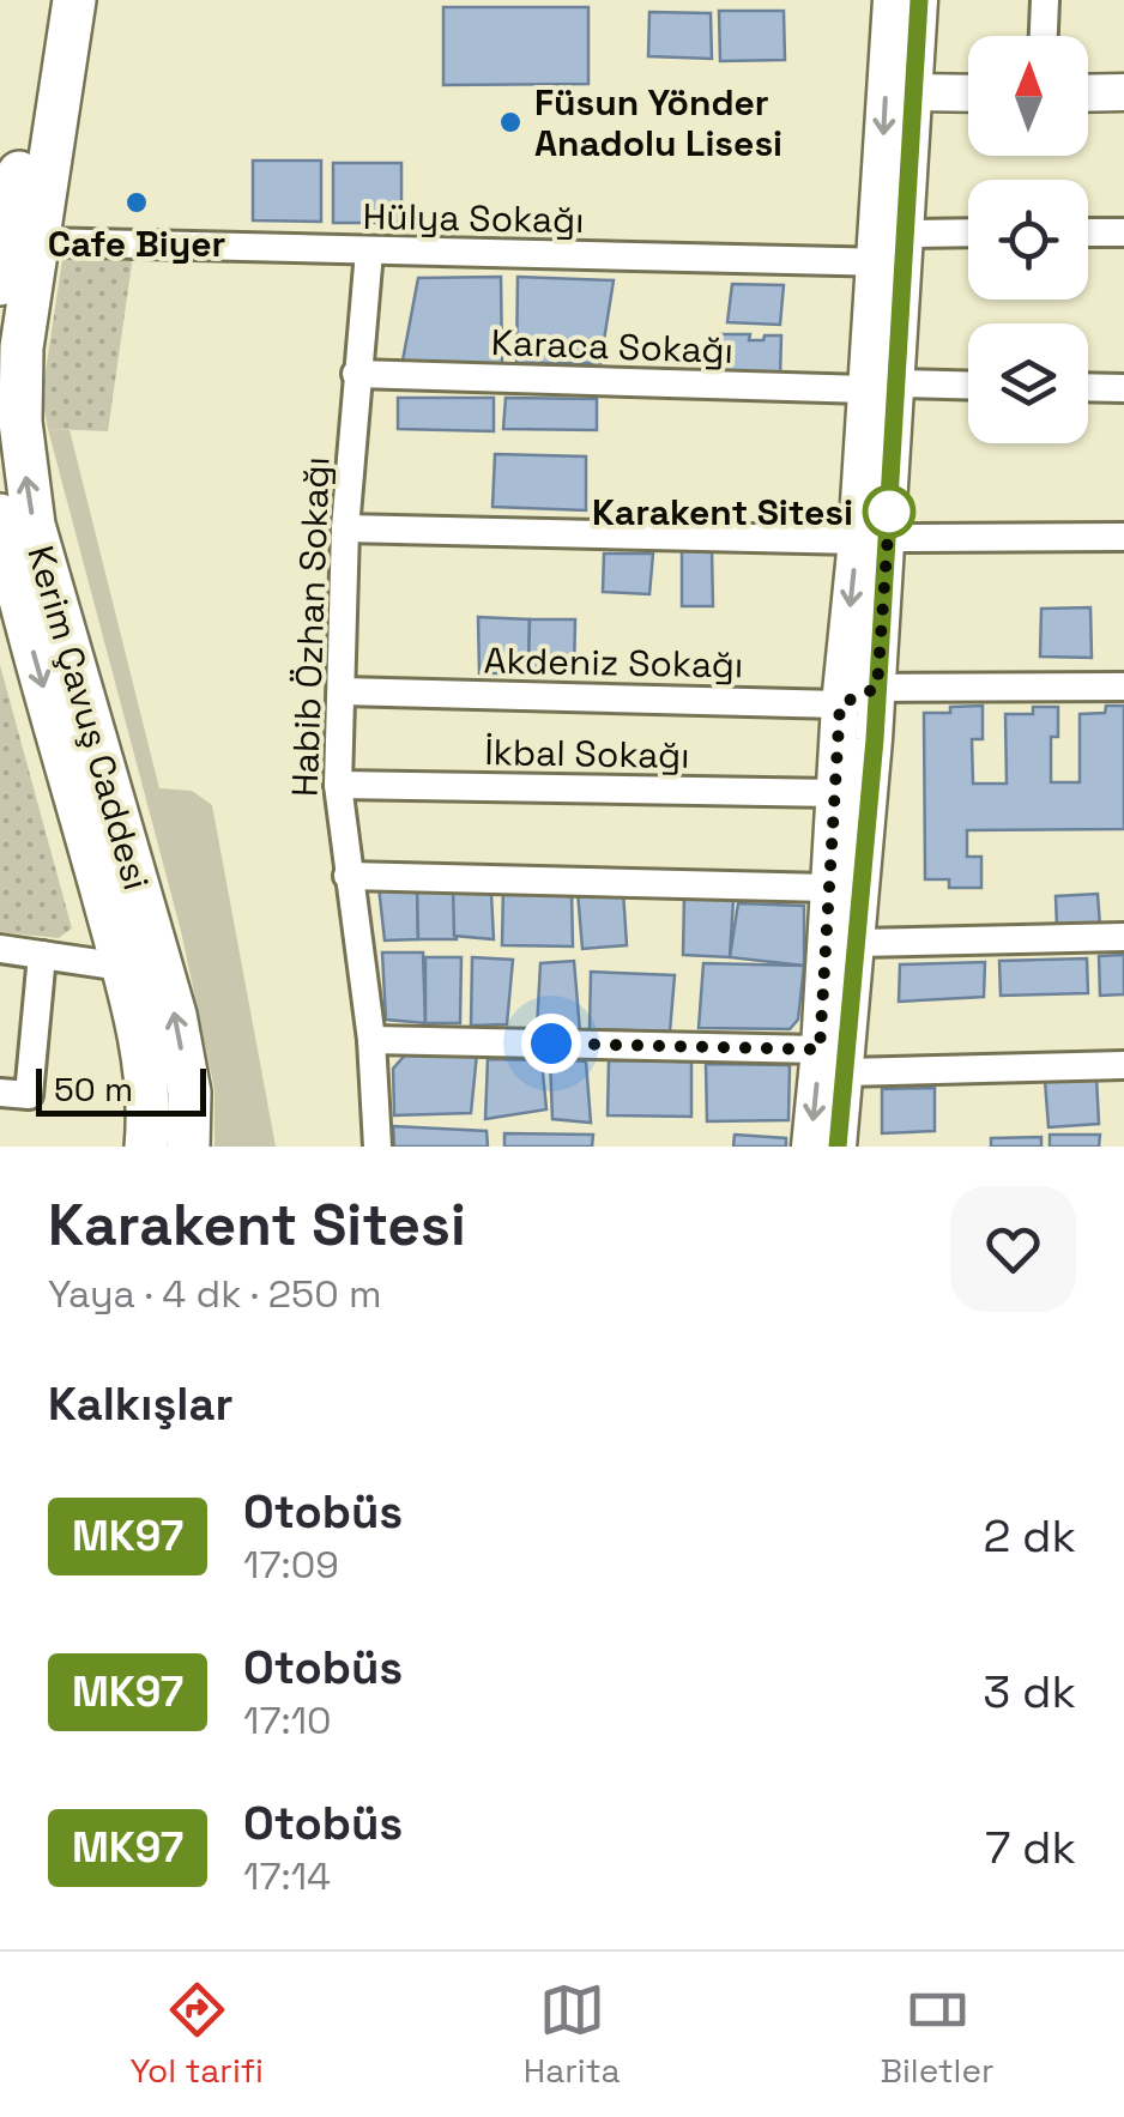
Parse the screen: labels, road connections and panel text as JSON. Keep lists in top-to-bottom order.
{
  "streets": {
    "main road": ["Kerim Çavuş Caddesi"],
    "street": [
      "Hülya Sokağı",
      "Karaca Sokağı",
      "Habib Özhan Sokağı",
      "Akdeniz Sokağı",
      "İkbal Sokağı"
    ]
  },
  "crossings": [
    ["Hülya Sokağı", "Habib Özhan Sokağı"],
    ["Hülya Sokağı", "Kerim Çavuş Caddesi"],
    ["Karaca Sokağı", "Habib Özhan Sokağı"],
    ["Habib Özhan Sokağı", "Akdeniz Sokağı"],
    ["Habib Özhan Sokağı", "İkbal Sokağı"]
  ],
  "places": ["Füsun Yönder Anadolu Lisesi", "Cafe Biyer", "Karakent Sitesi"],
  "lines": ["bus line MK97"],
  "scale_bar": "50 m",
  "north": "top",
  "page": {
    "scale": "50 m",
    "heading": [
      ["Karakent Sitesi", "Yaya · 4 dk · 250 m"],
      "Kalkışlar"
    ],
    "list": [
      {
        "mark": "MK97",
        "name": "Otobüs",
        "note": "17:09",
        "value": "2 dk"
      },
      {
        "mark": "MK97",
        "name": "Otobüs",
        "note": "17:10",
        "value": "3 dk"
      },
      {
        "mark": "MK97",
        "name": "Otobüs",
        "note": "17:14",
        "value": "7 dk"
      }
    ],
    "tabs": ["Yol tarifi", "Harita", "Biletler"]
  }
}
